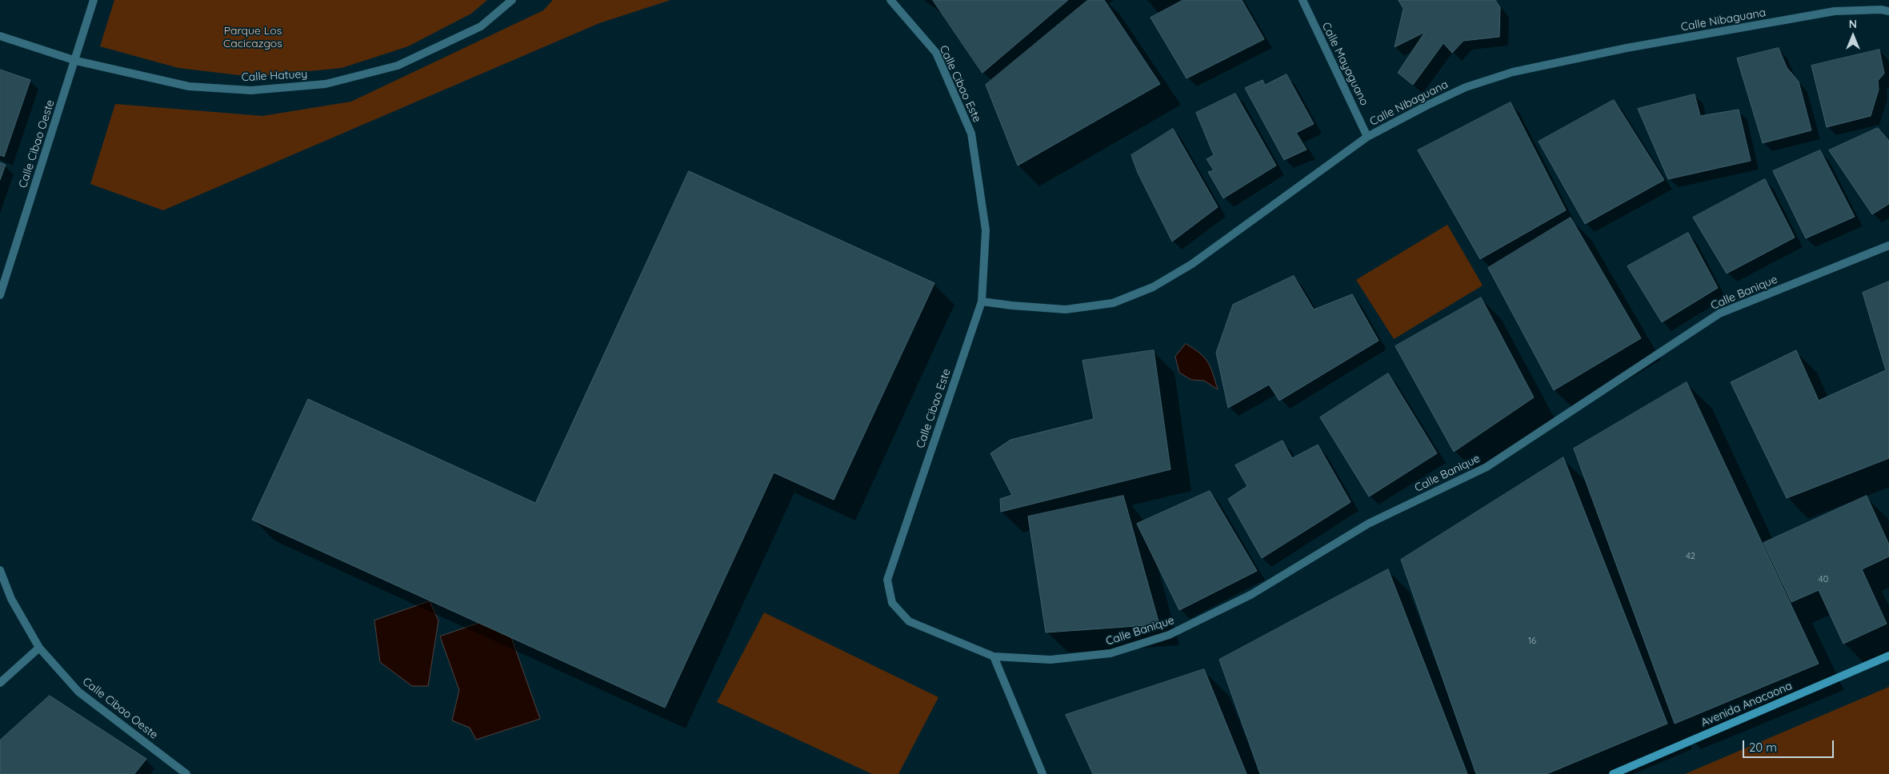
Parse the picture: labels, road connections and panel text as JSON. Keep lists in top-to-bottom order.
{
  "streets": {
    "main road": ["Avenida Anacaona"],
    "street": [
      "Calle Nibaguana",
      "Calle Mayaguano",
      "Calle Hatuey",
      "Calle Cibao Este",
      "Calle Cibao Oeste",
      "Calle Banique"
    ]
  },
  "crossings": [
    ["Calle Nibaguana", "Calle Mayaguano"],
    ["Calle Nibaguana", "Calle Cibao Este"],
    ["Calle Hatuey", "Calle Cibao Oeste"],
    ["Calle Cibao Este", "Calle Banique"]
  ],
  "parks": ["Parque Los Cacicazgos"],
  "house_numbers": ["42", "40", "16"],
  "scale_bar": "20 m",
  "north": "top"
}
